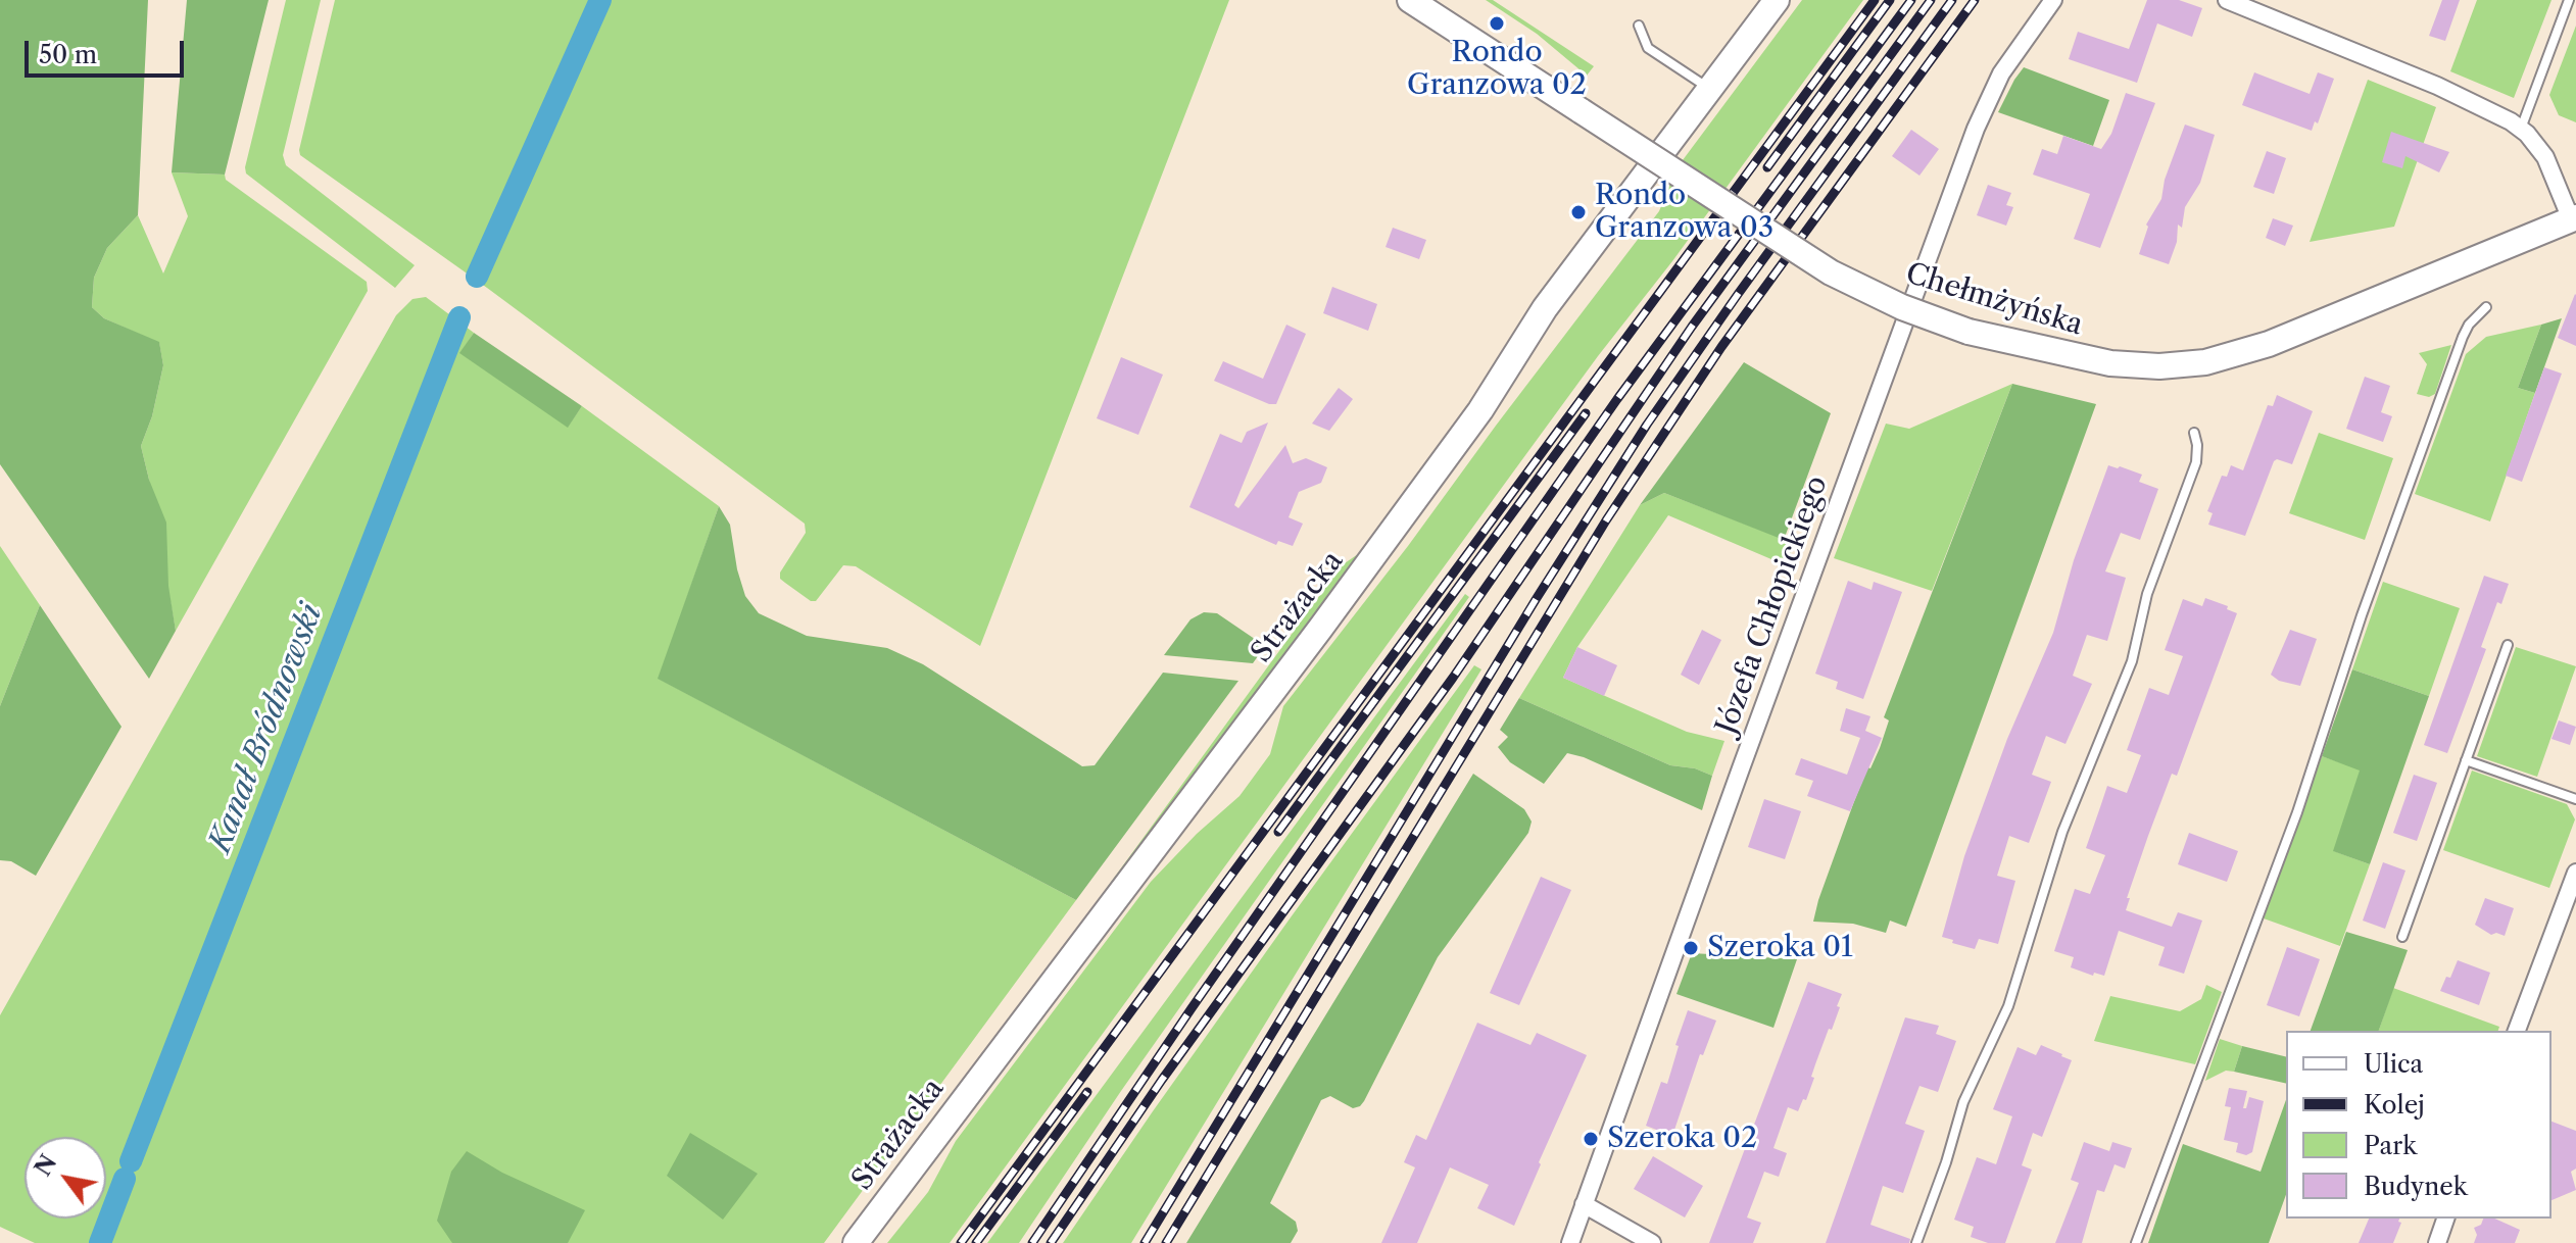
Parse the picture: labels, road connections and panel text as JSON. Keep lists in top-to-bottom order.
{
  "streets": {
    "main road": ["Chełmżyńska", "Strażacka"],
    "street": ["Józefa Chłopickiego"]
  },
  "water": ["Kanał Bródnowski"],
  "places": [
    "Rondo Granzowa 02",
    "Rondo Granzowa 03",
    "Szeroka 01",
    "Szeroka 02"
  ],
  "legend": [
    "Ulica",
    "Kolej",
    "Park",
    "Budynek"
  ],
  "scale_bar": "50 m",
  "north": "top left"
}
